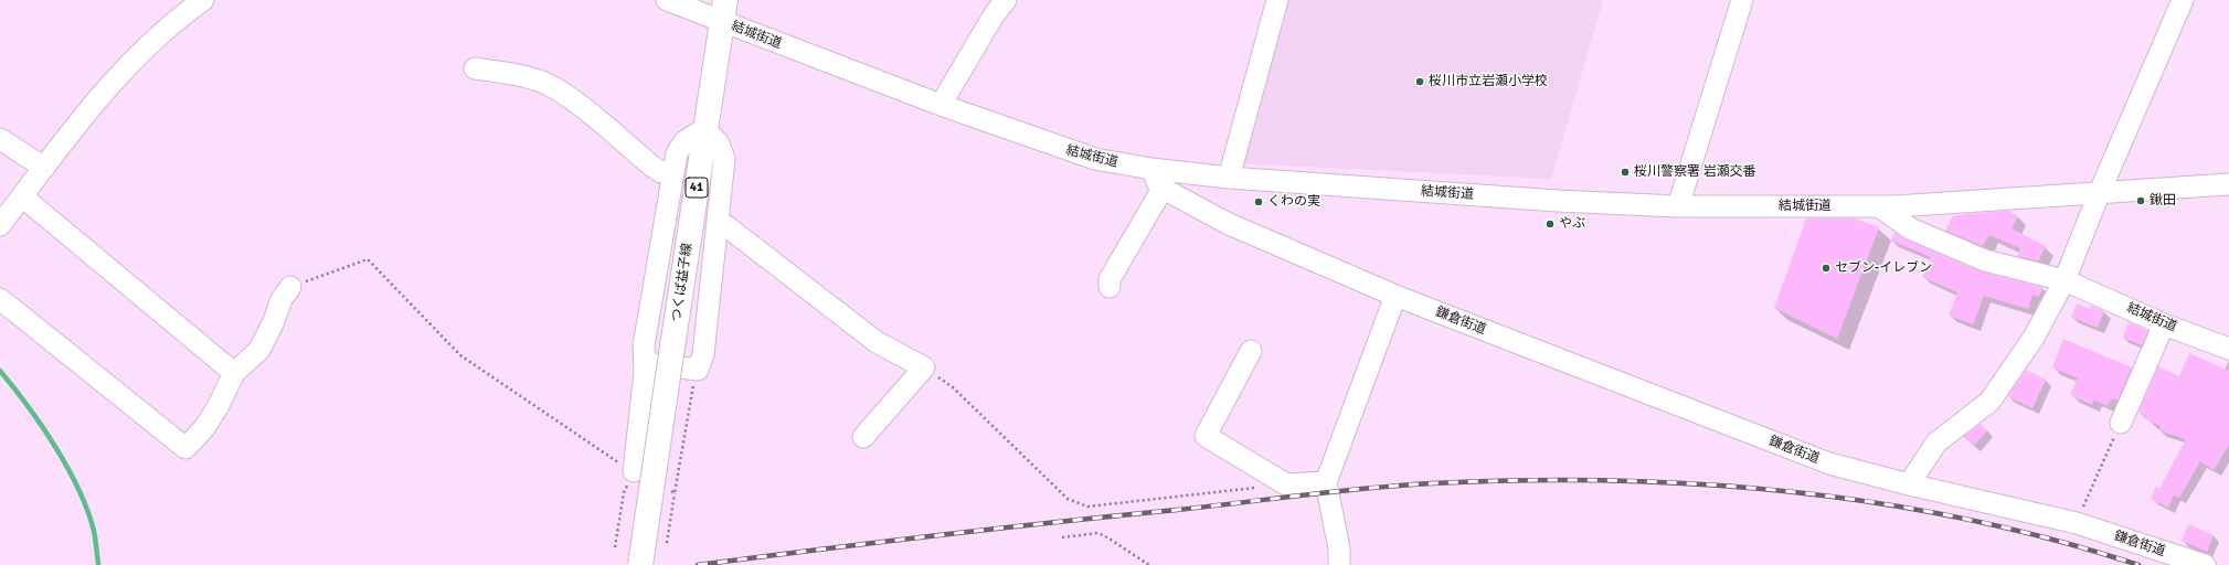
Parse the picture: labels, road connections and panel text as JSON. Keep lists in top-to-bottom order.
{
  "streets": {
    "main road": ["41", "つくば益子線"],
    "street": ["結城街道", "鎌倉街道"]
  },
  "crossings": [
    ["結城街道", "つくば益子線"]
  ],
  "places": [
    "桜川市立岩瀬小学校",
    "桜川警察署 岩瀬交番",
    "鍬田",
    "くわの実",
    "やぶ",
    "セブン-イレブン"
  ]
}
